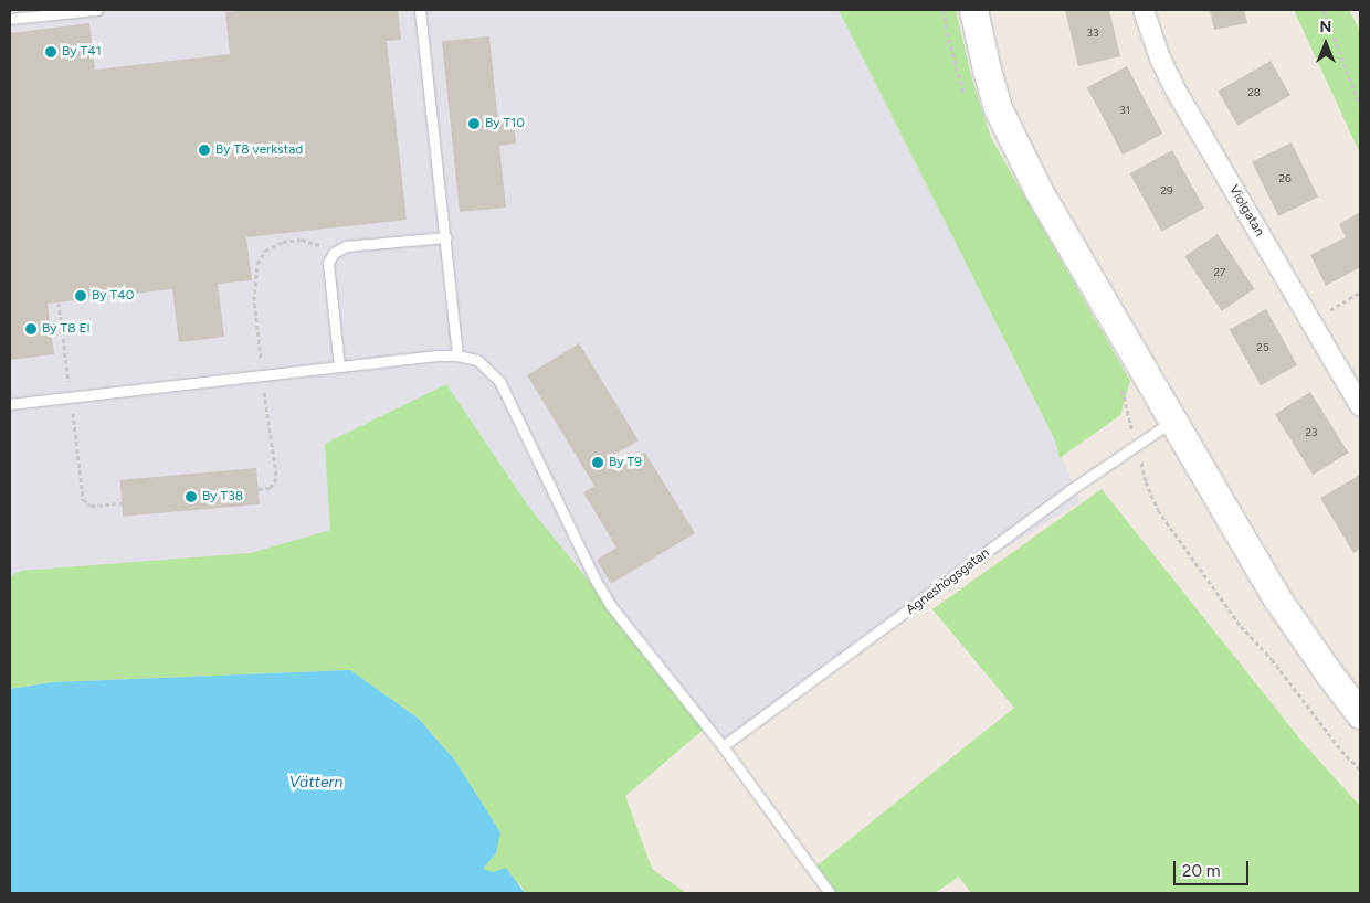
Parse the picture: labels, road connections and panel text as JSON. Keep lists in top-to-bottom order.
{
  "streets": {
    "street": ["Violgatan"],
    "lane": ["Agneshögsgatan"]
  },
  "water": ["Vättern"],
  "places": [
    "By T41",
    "By T10",
    "By T8 verkstad",
    "By T40",
    "By T8 El",
    "By T9",
    "By T38"
  ],
  "house_numbers": [
    "33",
    "28",
    "31",
    "26",
    "29",
    "27",
    "25",
    "23"
  ],
  "scale_bar": "20 m",
  "north": "top"
}
